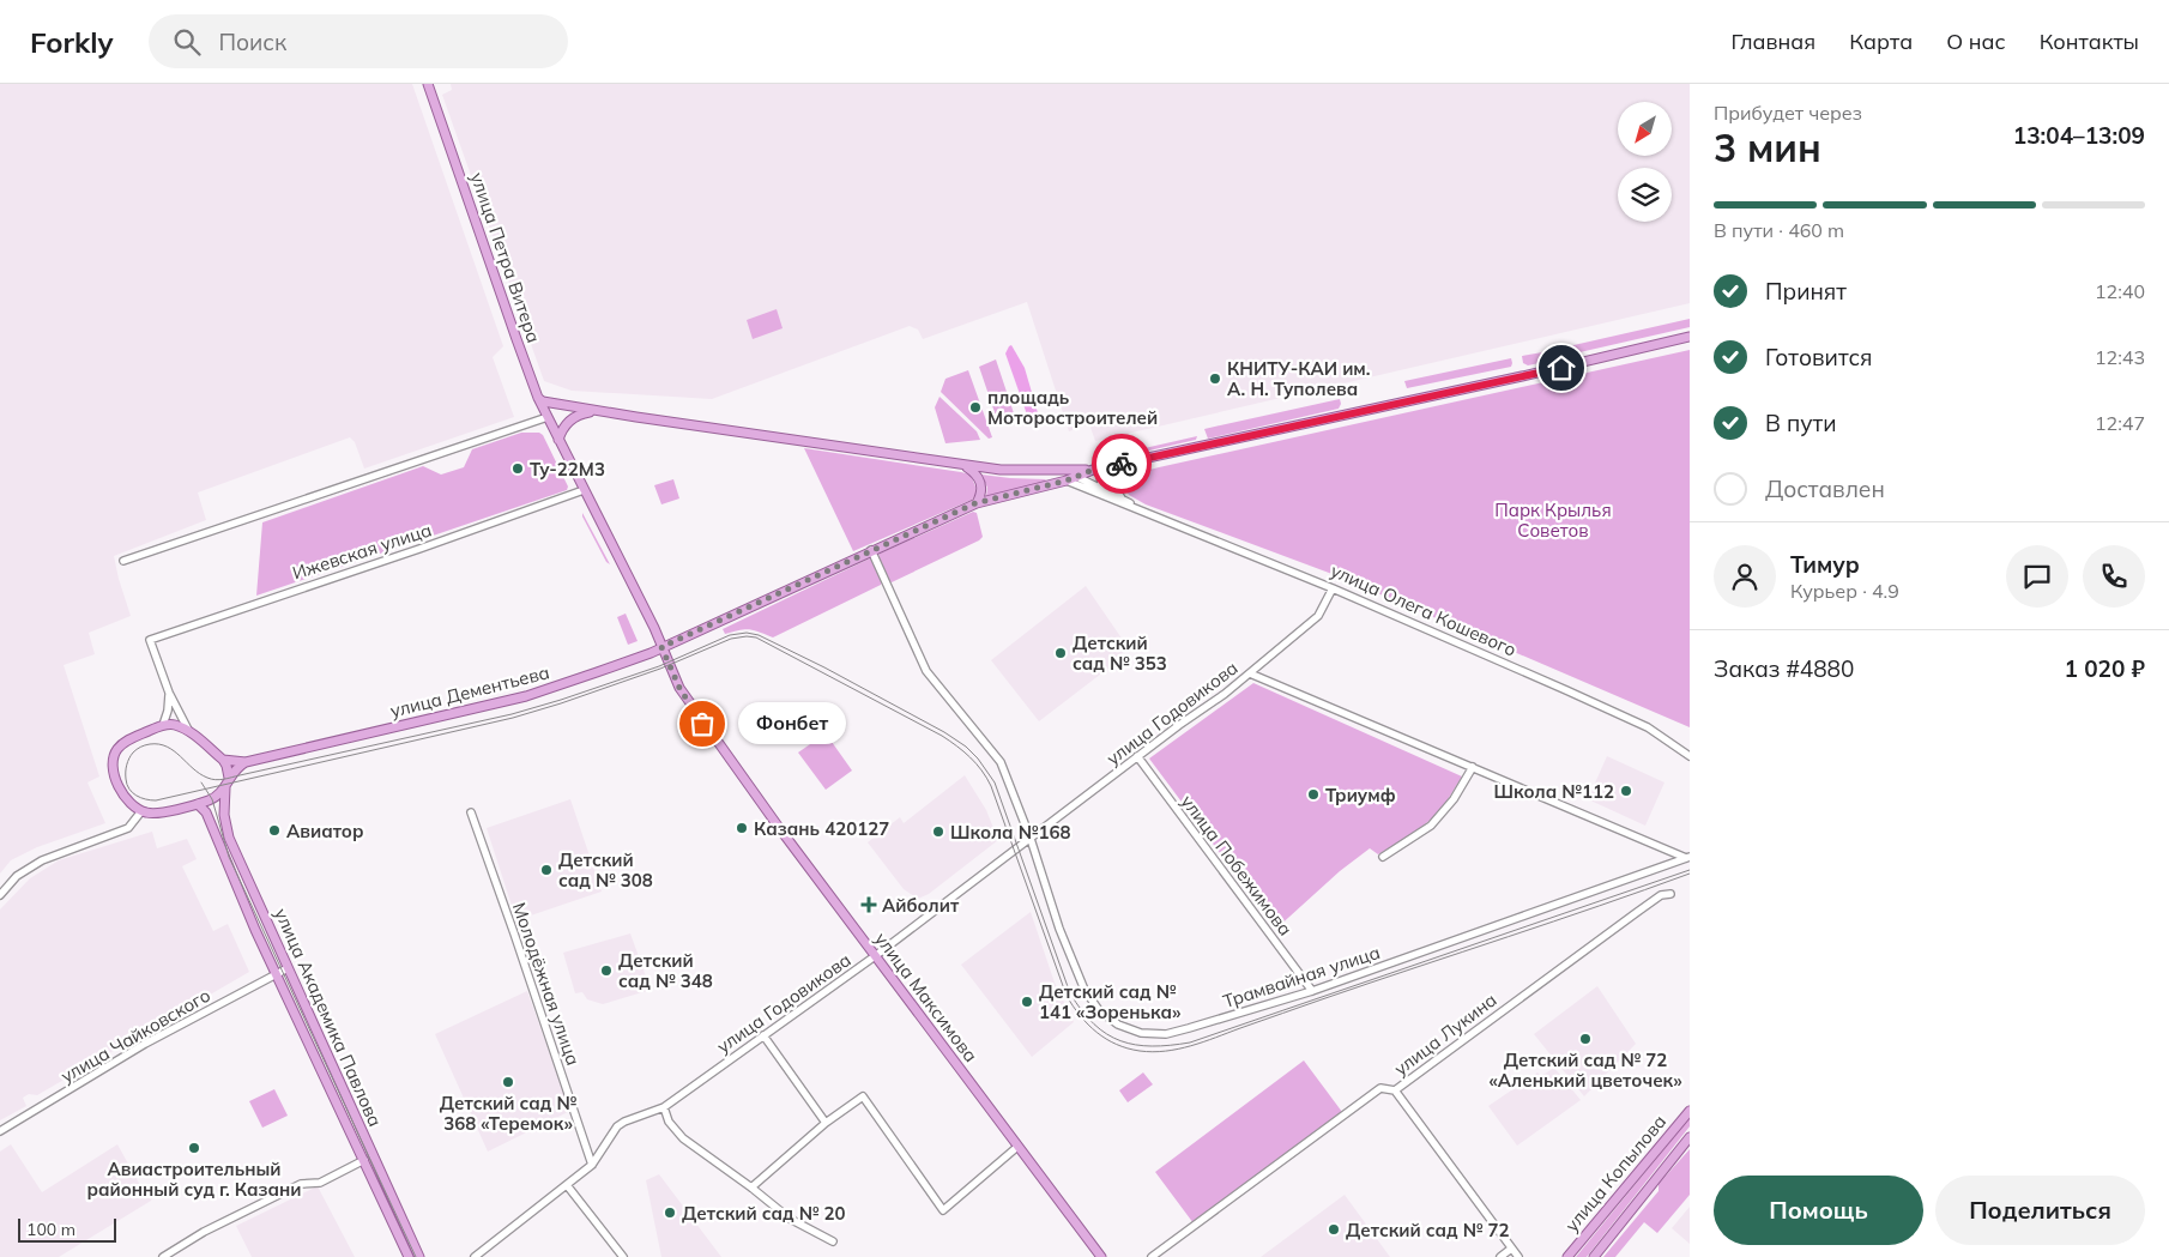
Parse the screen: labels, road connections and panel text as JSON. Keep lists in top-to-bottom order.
{
  "streets": {
    "main road": [
      "улица Петра Витера",
      "улица Олега Кошевого",
      "улица Дементьева",
      "улица Максимова",
      "улица Академика Павлова",
      "улица Копылова"
    ],
    "street": [
      "Ижевская улица",
      "улица Годовикова",
      "улица Побежимова",
      "Трамвайная улица",
      "Молодёжная улица",
      "улица Лукина",
      "улица Чайковского"
    ]
  },
  "crossings": [
    ["улица Петра Витера", "улица Максимова"],
    ["Ижевская улица", "улица Максимова"],
    ["улица Олега Кошевого", "улица Дементьева"],
    ["улица Олега Кошевого", "улица Годовикова"],
    ["улица Дементьева", "Трамвайная улица"],
    ["улица Дементьева", "улица Максимова"],
    ["улица Дементьева", "улица Академика Павлова"],
    ["улица Годовикова", "улица Побежимова"],
    ["улица Годовикова", "Трамвайная улица"],
    ["улица Годовикова", "Молодёжная улица"],
    ["улица Годовикова", "улица Максимова"],
    ["улица Побежимова", "Трамвайная улица"],
    ["улица Академика Павлова", "улица Чайковского"]
  ],
  "parks": ["Парк Крылья Советов"],
  "places": {
    "other": [
      "КНИТУ-КАИ им. А. Н. Туполева",
      "площадь Моторостроителей",
      "Ту-22М3",
      "Детский сад № 353",
      "Фонбет",
      "Школа №112",
      "Триумф",
      "Казань 420127",
      "Авиатор",
      "Школа №168",
      "Детский сад № 308",
      "Детский сад № 348",
      "Детский сад № 141 «Зоренька»",
      "Детский сад № 72 «Аленький цветочек»",
      "Детский сад № 368 «Теремок»",
      "Авиастроительный районный суд г. Казани",
      "Детский сад № 20",
      "Детский сад № 72"
    ],
    "health": ["Айболит"]
  },
  "scale_bar": "100 m",
  "north": "bottom left",
  "page": {
    "header": "Forkly",
    "search": "Поиск",
    "nav": [
      "Главная",
      "Карта",
      "О нас",
      "Контакты"
    ],
    "heading": ["3 мин", "Прибудет через", "13:04–13:09"],
    "panel": [
      "Тимур",
      "Курьер · 4.9",
      "Заказ #4880",
      "1 020 ₽"
    ],
    "bar": "В пути · 460 m",
    "list": [
      ["Принят", "12:40"],
      ["Готовится", "12:43"],
      ["В пути", "12:47"],
      "Доставлен"
    ],
    "bubble": "Фонбет",
    "buttons": ["Помощь", "Поделиться"],
    "scale": "100 m"
  }
}
